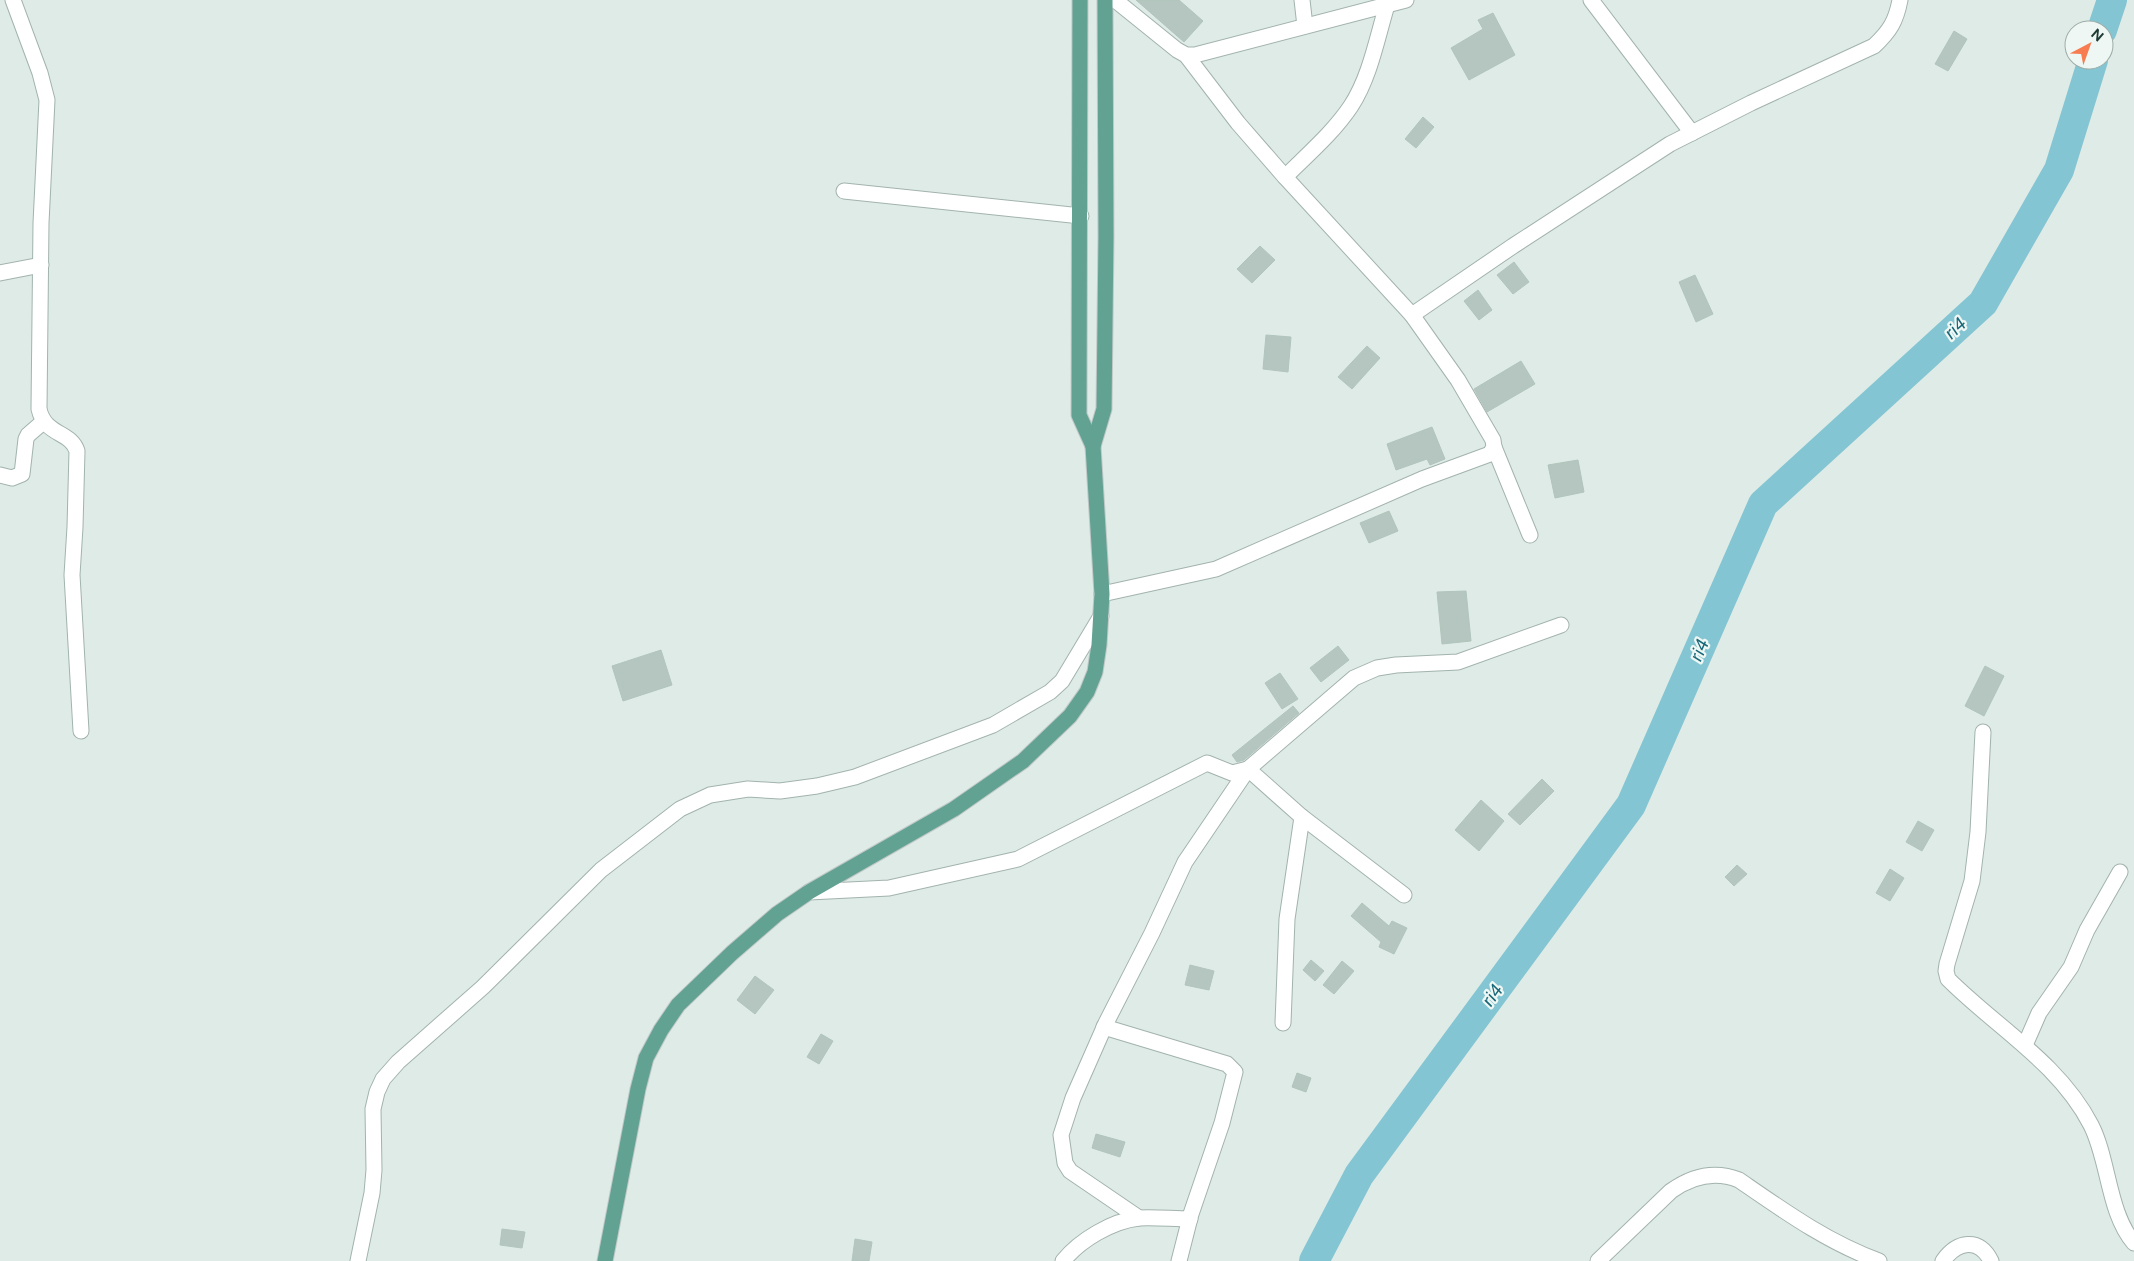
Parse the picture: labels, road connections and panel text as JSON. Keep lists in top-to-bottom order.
{
  "water": ["ri4"],
  "north": "top right"
}
